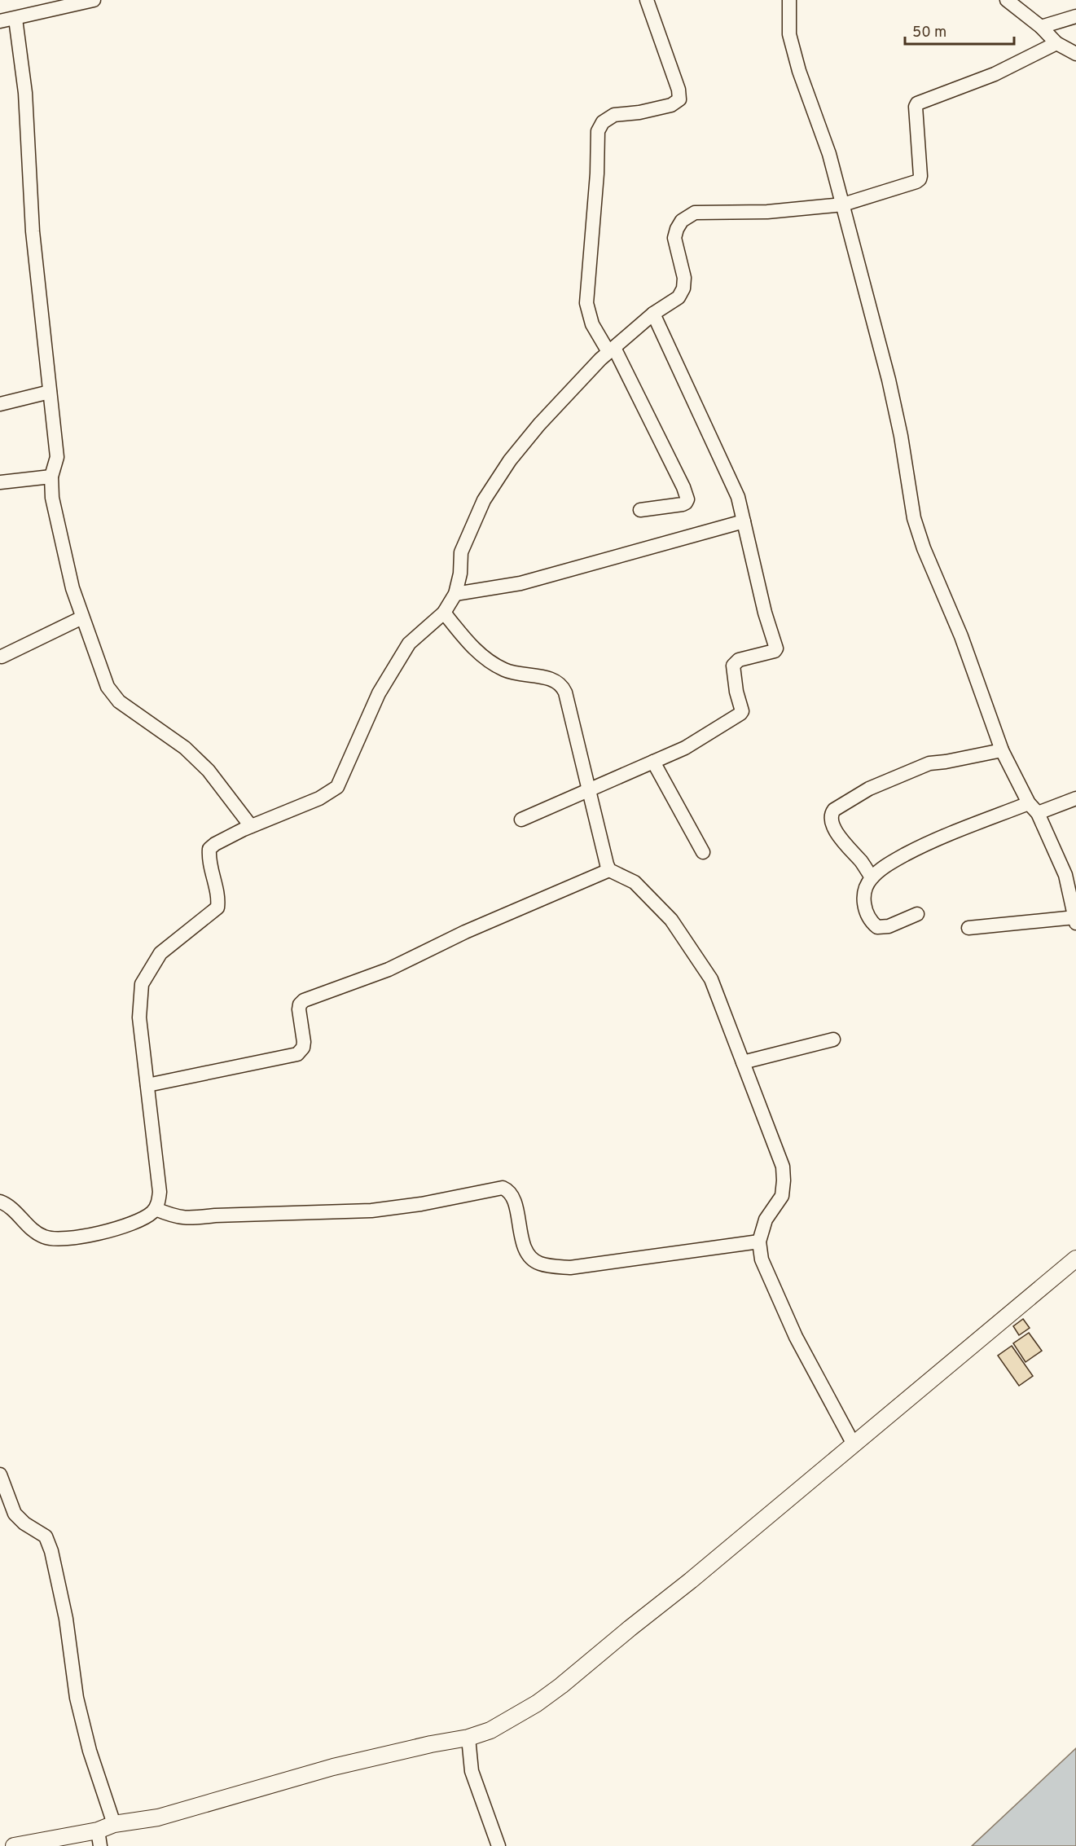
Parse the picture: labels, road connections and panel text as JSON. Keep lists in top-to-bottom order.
{
  "scale_bar": "50 m"
}
